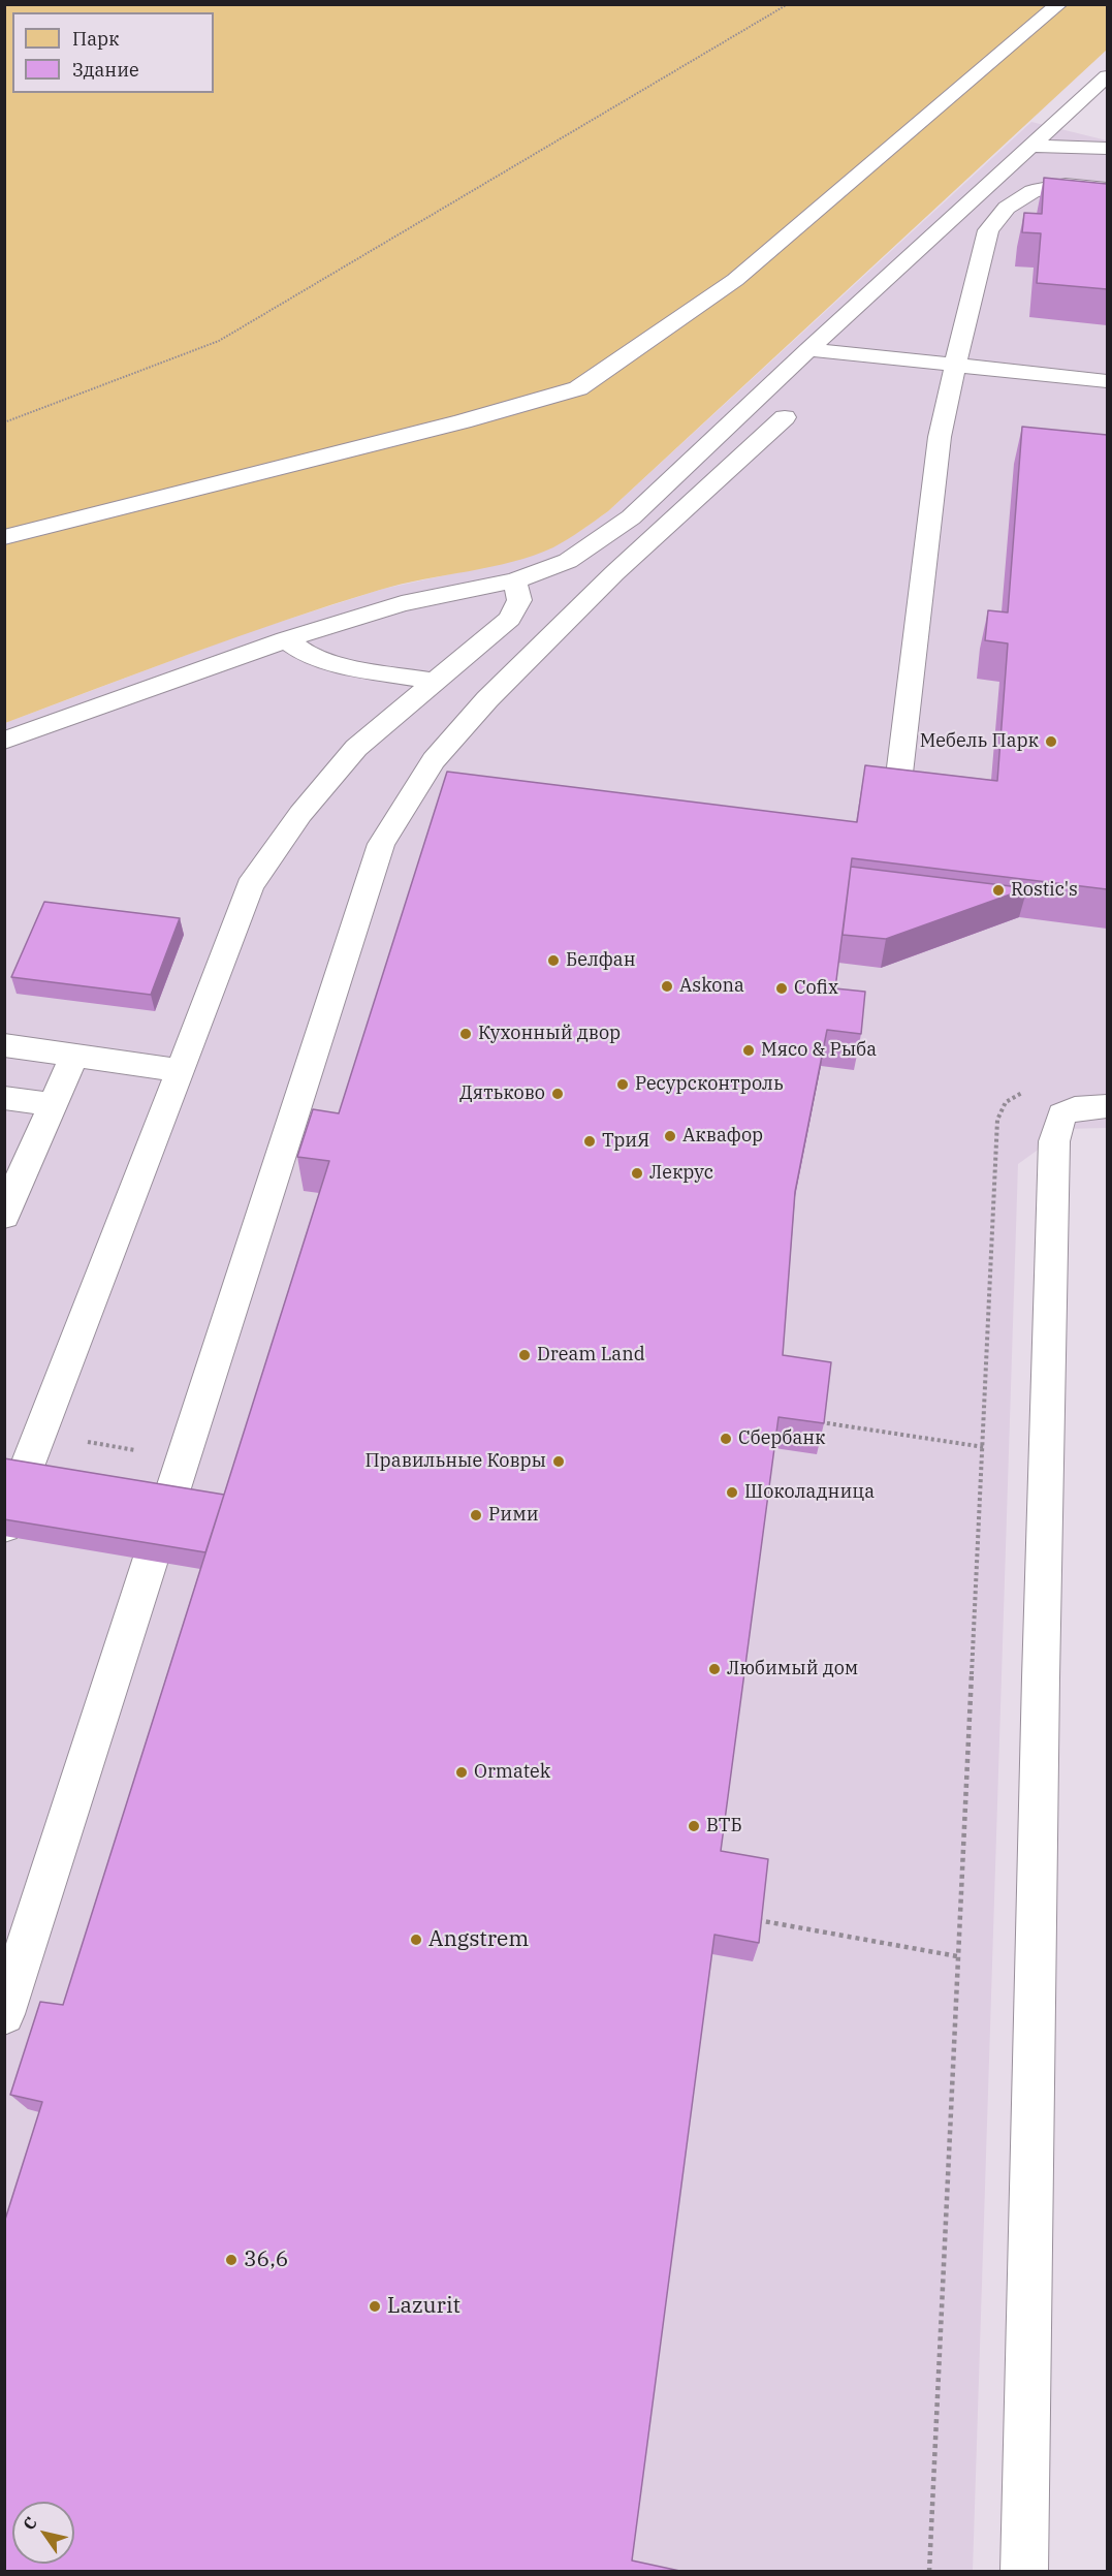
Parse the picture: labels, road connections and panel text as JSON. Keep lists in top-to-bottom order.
{
  "places": [
    "Мебель Парк",
    "Rostic's",
    "Белфан",
    "Askona",
    "Cofix",
    "Кухонный двор",
    "Мясо & Рыба",
    "Ресурсконтроль",
    "Дятьково",
    "Аквафор",
    "ТриЯ",
    "Лекрус",
    "Dream Land",
    "Сбербанк",
    "Правильные Ковры",
    "Шоколадница",
    "Рими",
    "Любимый дом",
    "Ormatek",
    "ВТБ",
    "Angstrem",
    "36,6",
    "Lazurit"
  ],
  "legend": ["Парк", "Здание"],
  "north": "top left"
}
